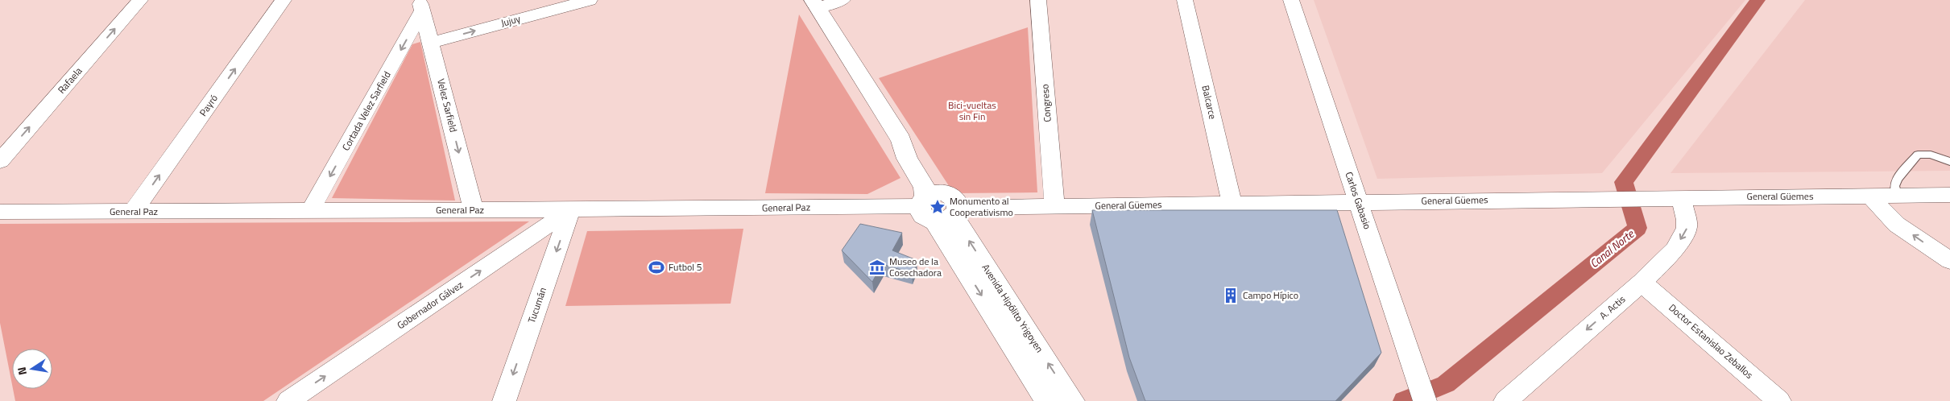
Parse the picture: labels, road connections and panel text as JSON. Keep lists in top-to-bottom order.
{
  "streets": {
    "street": [
      "Jujuy",
      "Rafaela",
      "Balcarce",
      "Congreso",
      "Payró",
      "Velez Sarfield",
      "Cortada Velez Sarfield",
      "General Güemes",
      "Carlos Gabasio",
      "General Paz",
      "Gobernador Gálvez",
      "Tucumán",
      "A. Actis",
      "Avenida Hipólito Yrigoyen",
      "Doctor Estanislao Zeballos"
    ]
  },
  "crossings": [
    ["Jujuy", "Velez Sarfield"],
    ["Balcarce", "General Güemes"],
    ["Congreso", "General Güemes"],
    ["Payró", "General Paz"],
    ["Velez Sarfield", "Cortada Velez Sarfield"],
    ["Velez Sarfield", "General Paz"],
    ["Cortada Velez Sarfield", "General Paz"],
    ["General Güemes", "Carlos Gabasio"],
    ["General Güemes", "General Paz"],
    ["General Güemes", "A. Actis"],
    ["General Güemes", "Avenida Hipólito Yrigoyen"],
    ["General Paz", "Gobernador Gálvez"],
    ["General Paz", "Tucumán"],
    ["General Paz", "Avenida Hipólito Yrigoyen"],
    ["Gobernador Gálvez", "Tucumán"],
    ["A. Actis", "Doctor Estanislao Zeballos"]
  ],
  "one_way": [
    "Jujuy",
    "Rafaela",
    "Payró",
    "Velez Sarfield",
    "Cortada Velez Sarfield",
    "Gobernador Gálvez",
    "Tucumán",
    "A. Actis"
  ],
  "water": ["Canal Norte"],
  "parks": ["Bici-vueltas sin Fin"],
  "places": {
    "place": ["Monumento al Cooperativismo"],
    "sports": ["Futbol 5"],
    "museum": ["Museo de la Cosechadora"],
    "building": ["Campo Hípico"]
  },
  "north": "left"
}
